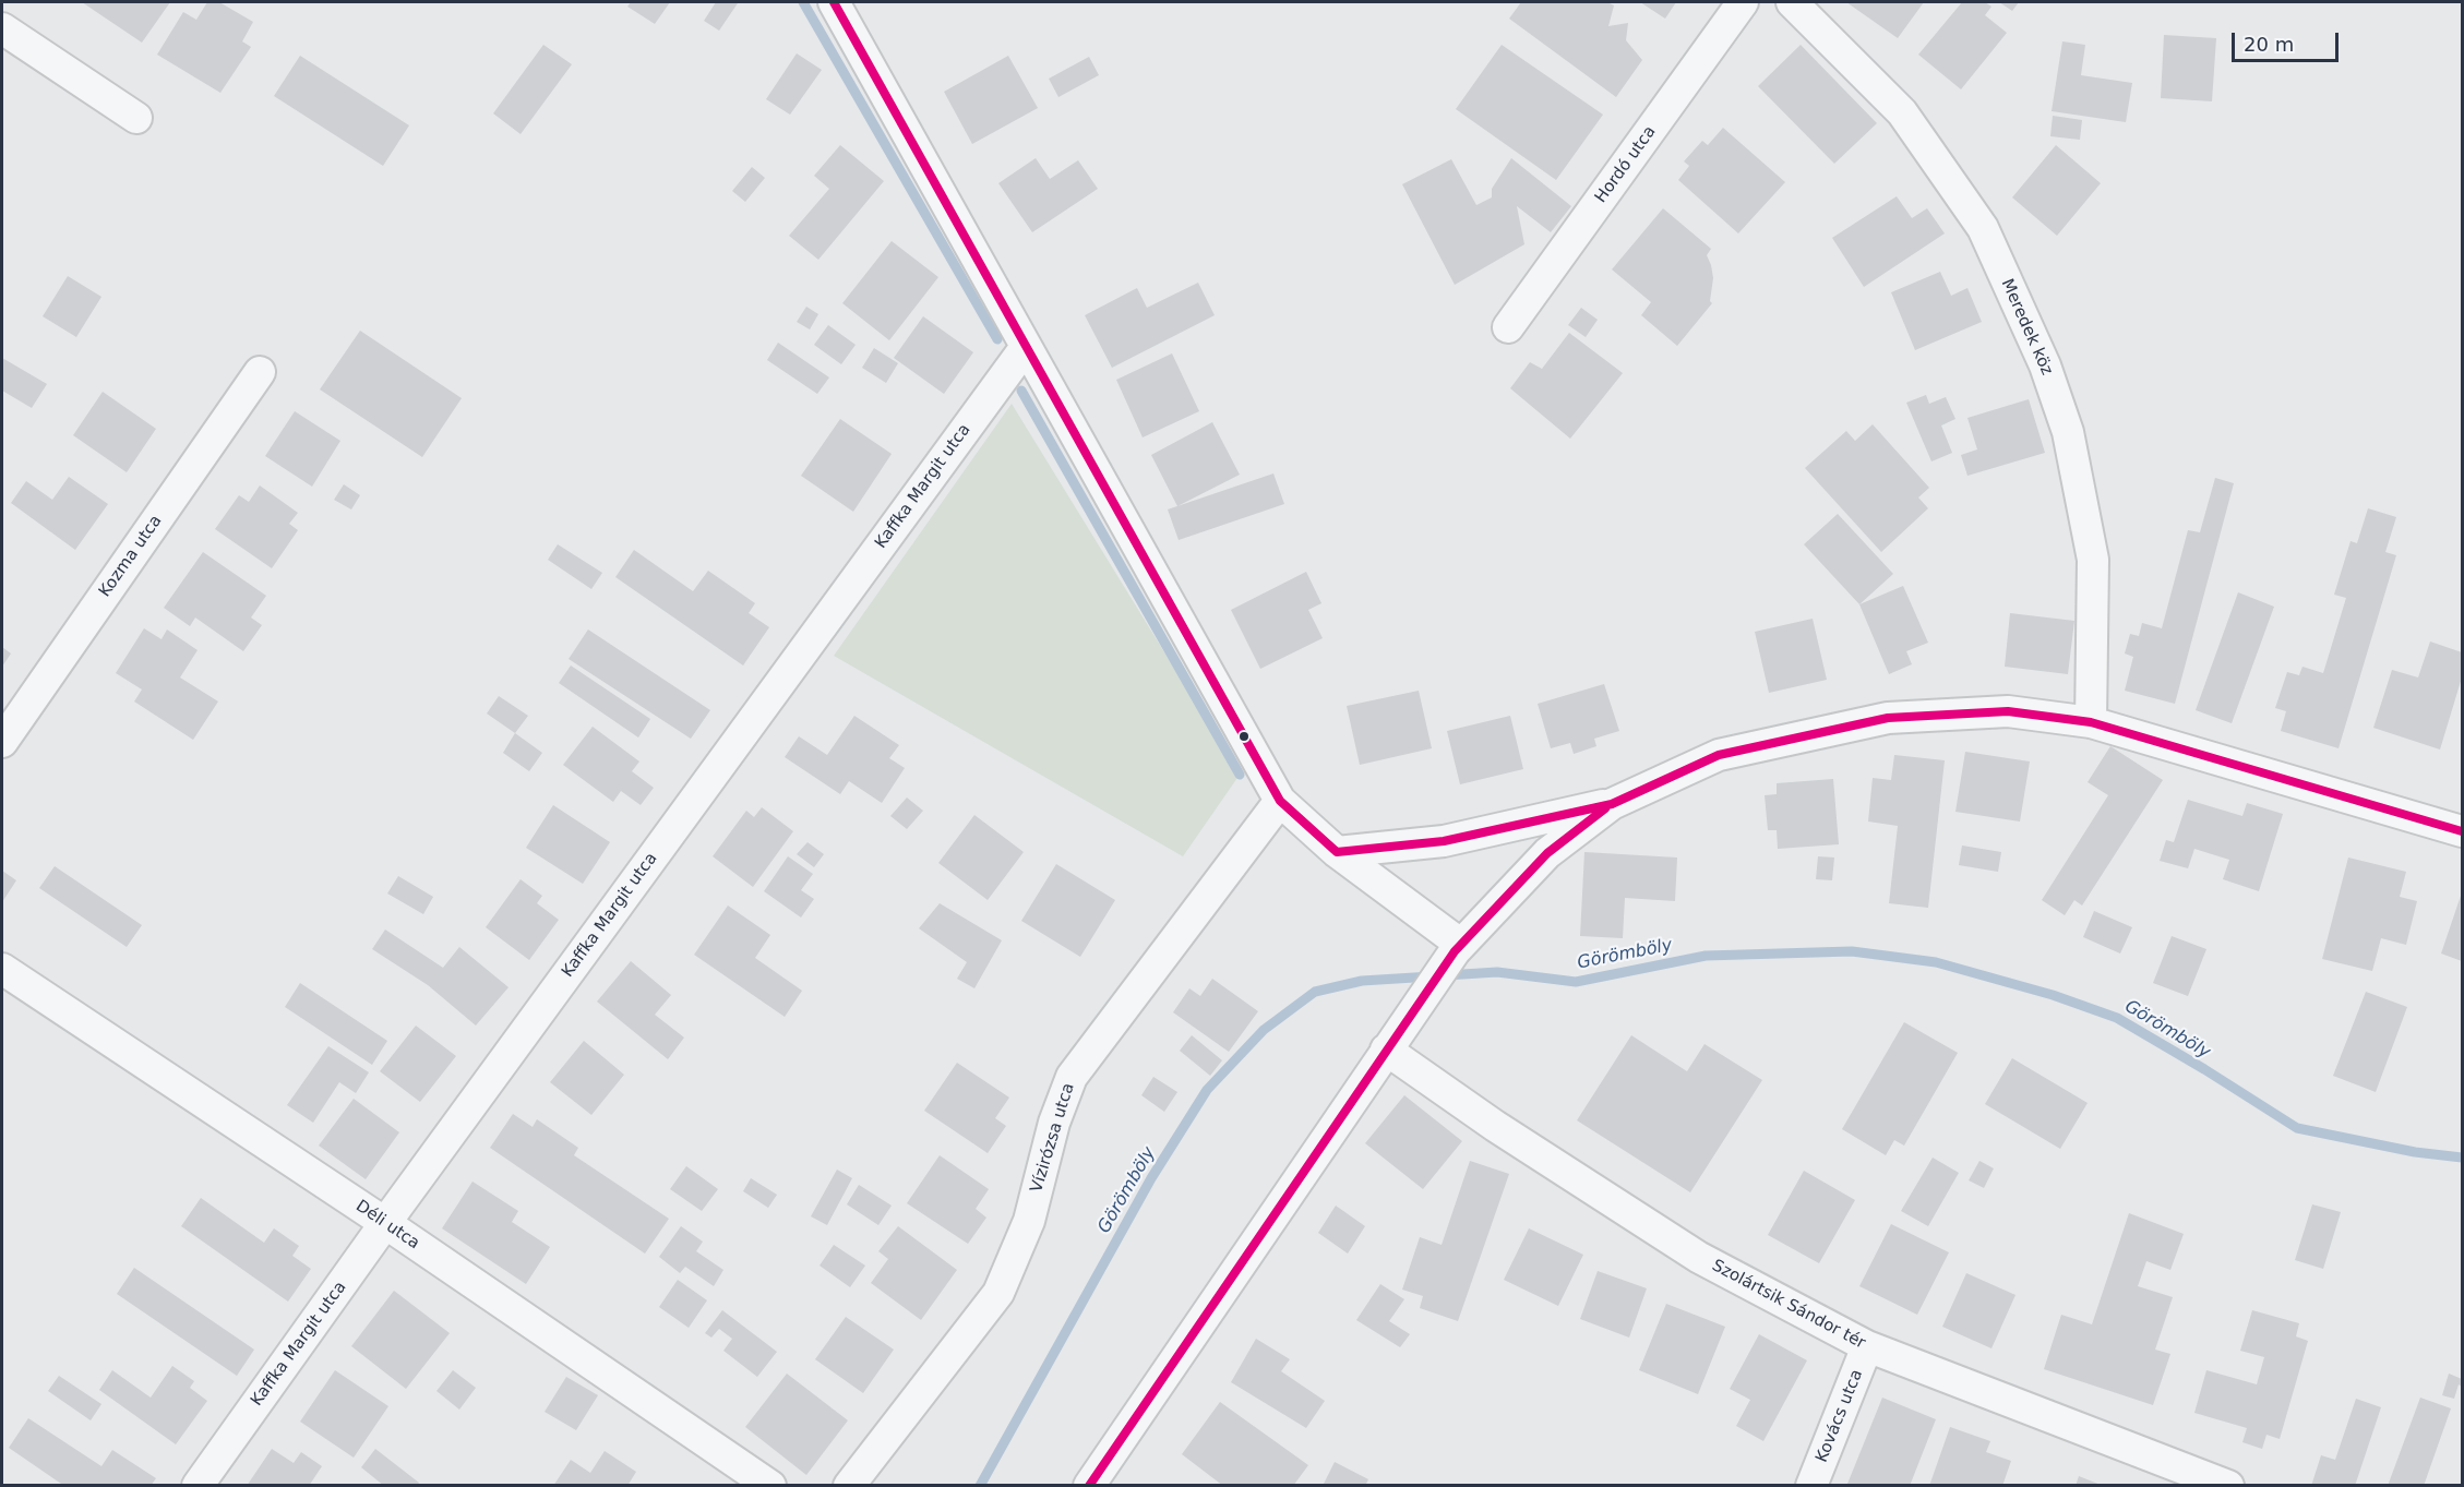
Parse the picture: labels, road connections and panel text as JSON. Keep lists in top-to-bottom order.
{
  "streets": {
    "street": [
      "Hordó utca",
      "Meredek köz",
      "Kaffka Margit utca",
      "Kozma utca",
      "Vízirózsa utca",
      "Déli utca",
      "Szolártsik Sándor tér",
      "Kovács utca"
    ]
  },
  "crossings": [
    ["Kaffka Margit utca", "Déli utca"],
    ["Szolártsik Sándor tér", "Kovács utca"]
  ],
  "water": ["Görömböly"],
  "scale_bar": "20 m"
}
